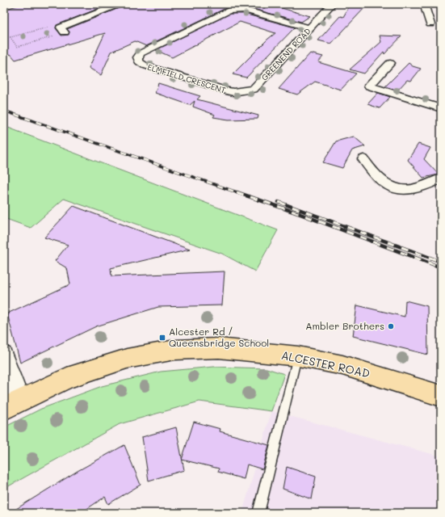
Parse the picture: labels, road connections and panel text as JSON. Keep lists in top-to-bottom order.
{
  "streets": {
    "highway": ["ALCESTER ROAD"],
    "street": ["GREENEND ROAD", "ELMFIELD CRESCENT"]
  },
  "crossings": [
    ["GREENEND ROAD", "ELMFIELD CRESCENT"]
  ],
  "places": {
    "other": ["Ambler Brothers"],
    "transit": ["Alcester Rd / Queensbridge School"]
  }
}
